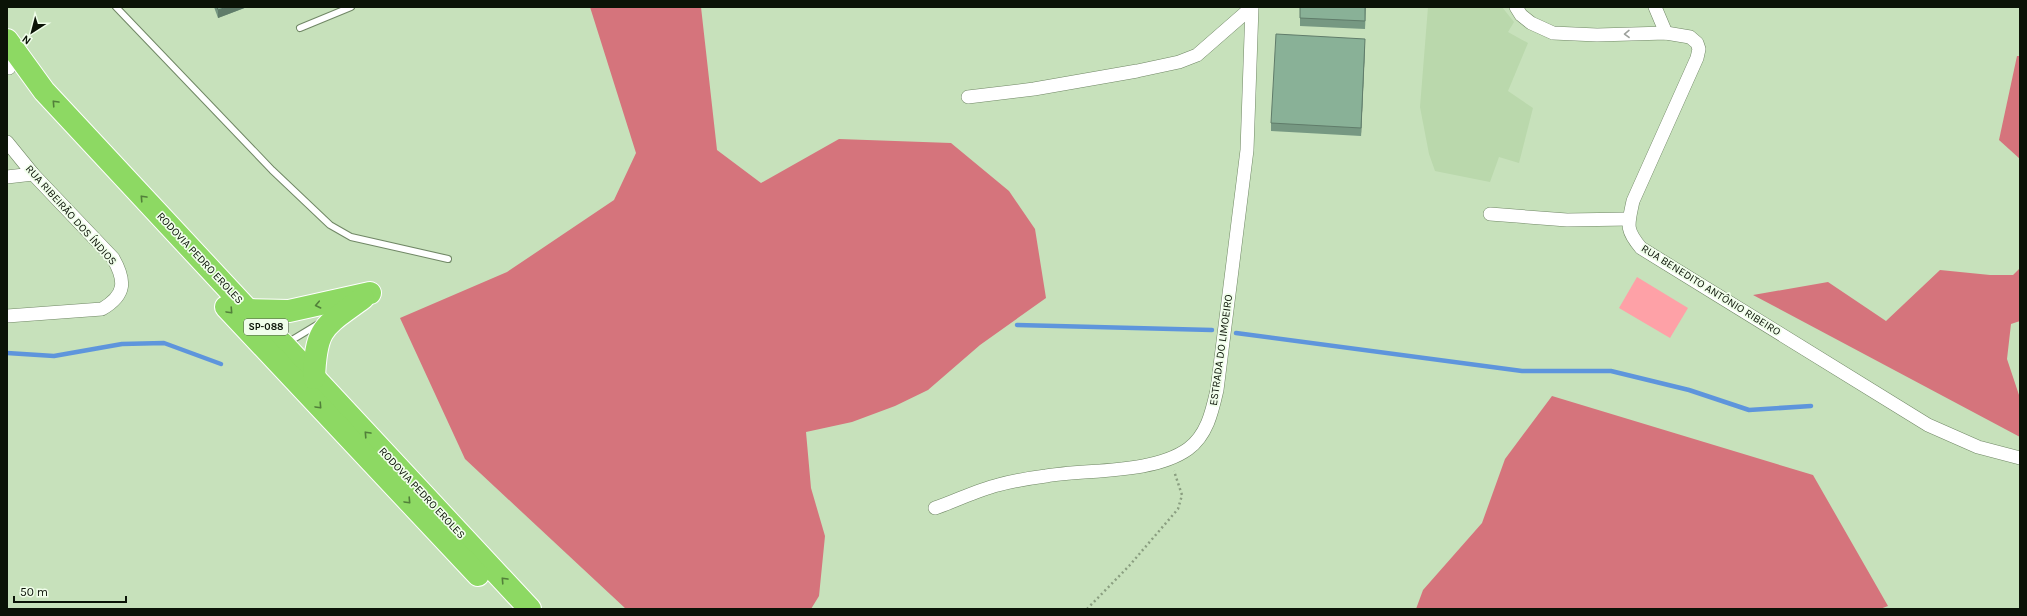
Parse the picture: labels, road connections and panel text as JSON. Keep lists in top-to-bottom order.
{
  "streets": {
    "highway": ["RODOVIA PEDRO EROLES", "SP-088"],
    "street": ["RUA RIBEIRÃO DOS ÍNDIOS", "RUA BENEDITO ANTÔNIO RIBEIRO", "ESTRADA DO LIMOEIRO"]
  },
  "scale_bar": "50 m",
  "north": "bottom left"
}
